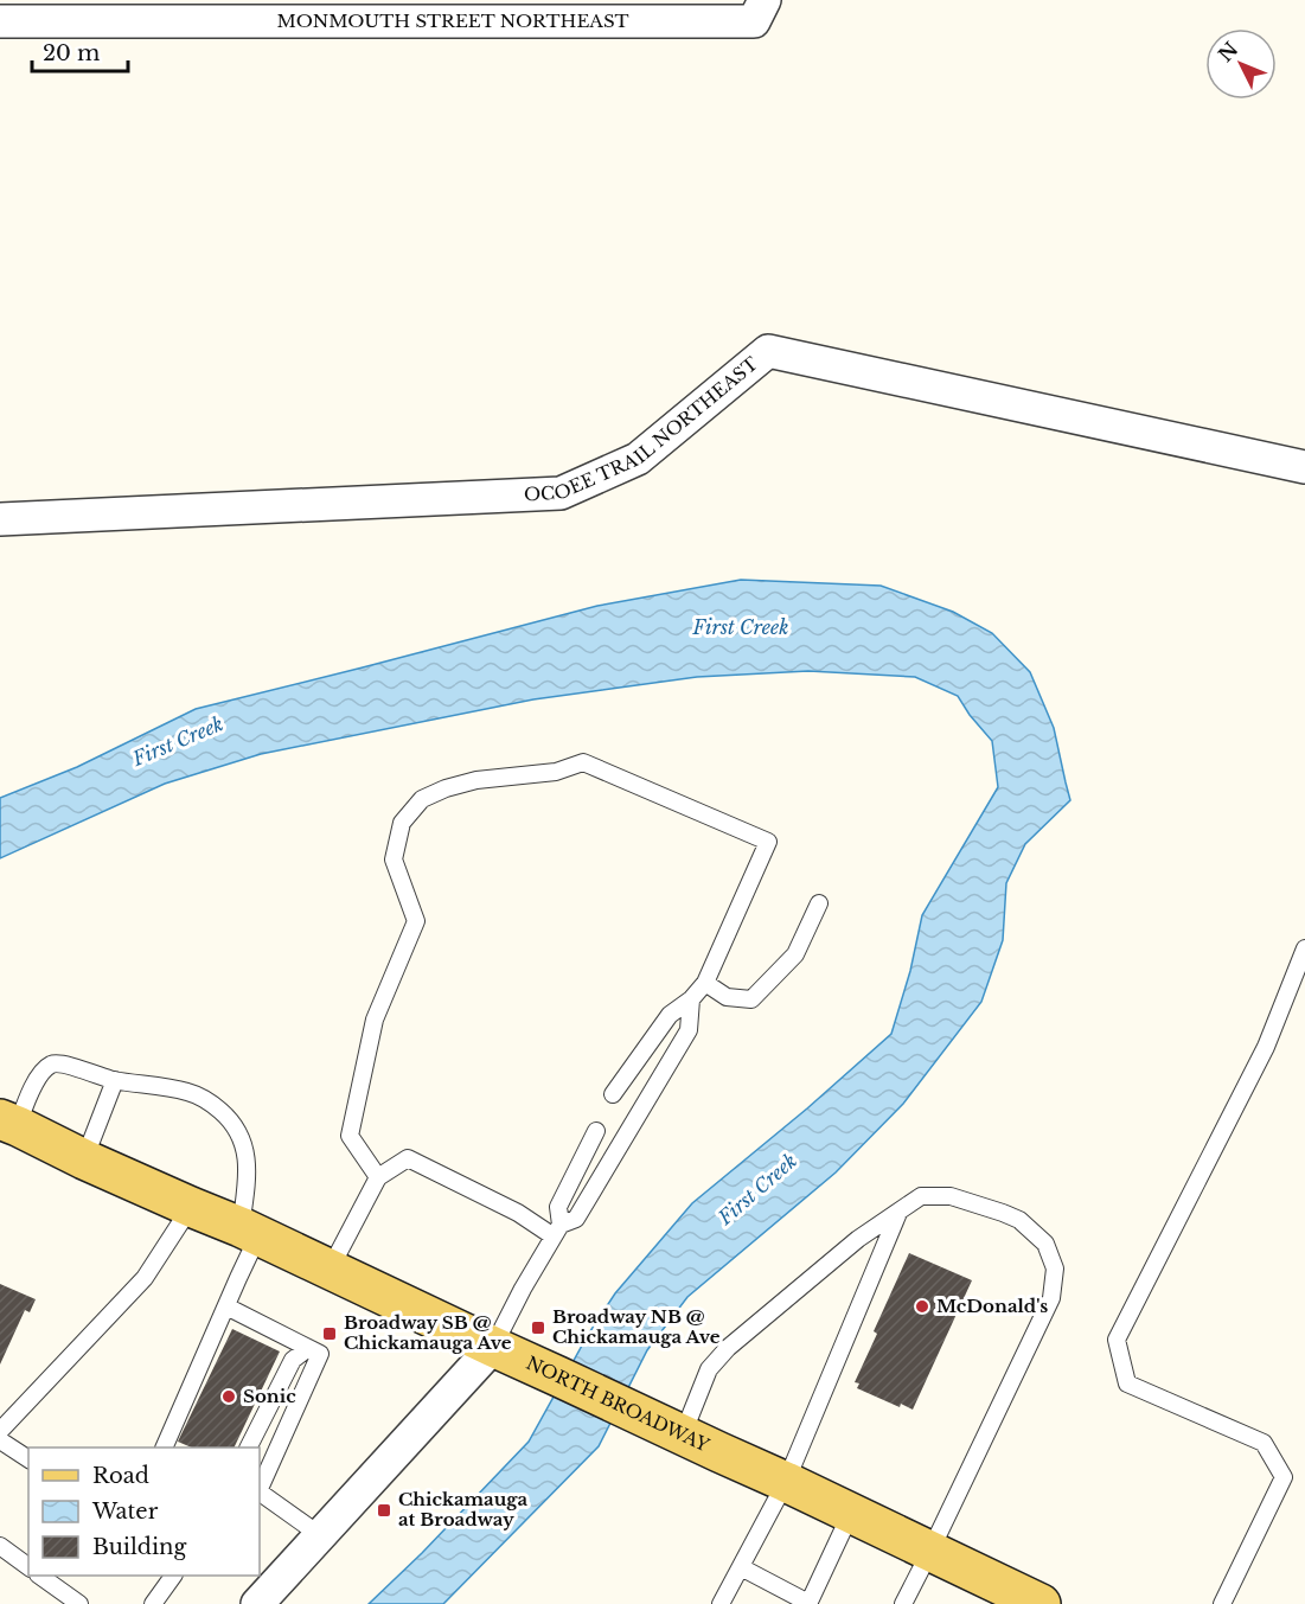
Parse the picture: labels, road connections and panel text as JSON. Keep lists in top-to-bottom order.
{
  "streets": {
    "main road": ["NORTH BROADWAY"],
    "street": ["MONMOUTH STREET NORTHEAST", "OCOEE TRAIL NORTHEAST"]
  },
  "water": ["First Creek"],
  "places": {
    "other": ["McDonald's", "Sonic"],
    "transit": ["Broadway NB @ Chickamauga Ave", "Broadway SB @ Chickamauga Ave", "Chickamauga at Broadway"]
  },
  "legend": ["Road", "Water", "Building"],
  "scale_bar": "20 m",
  "north": "top left"
}
